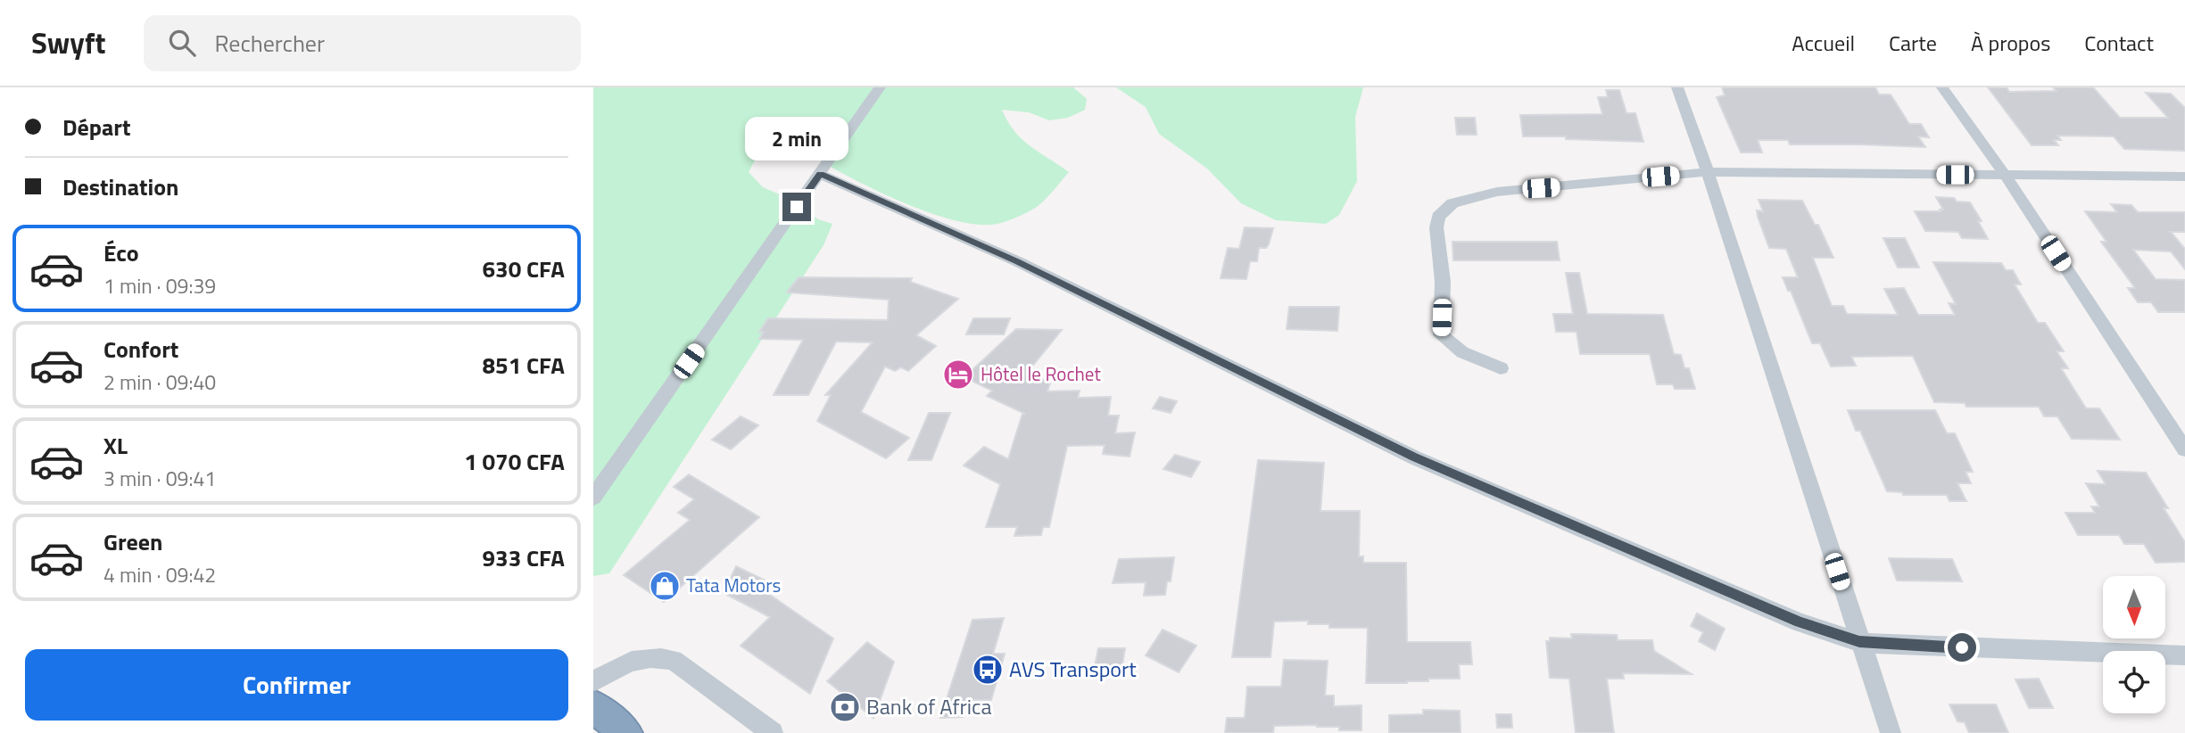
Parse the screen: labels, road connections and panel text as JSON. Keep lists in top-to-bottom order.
{
  "places": {
    "hotel": ["Hôtel le Rochet"],
    "shop": ["Tata Motors"],
    "bus stop": ["AVS Transport"],
    "bank": ["Bank of Africa"]
  },
  "north": "bottom",
  "page": {
    "header": "Swyft",
    "search": "Rechercher",
    "nav": [
      "Accueil",
      "Carte",
      "À propos",
      "Contact"
    ],
    "banner": ["Départ", "Destination"],
    "bubble": "2 min",
    "list": [
      {
        "name": "Éco",
        "note": "1 min · 09:39",
        "value": "630 CFA"
      },
      {
        "name": "Confort",
        "note": "2 min · 09:40",
        "value": "851 CFA"
      },
      {
        "name": "XL",
        "note": "3 min · 09:41",
        "value": "1 070 CFA"
      },
      {
        "name": "Green",
        "note": "4 min · 09:42",
        "value": "933 CFA"
      }
    ],
    "buttons": "Confirmer"
  }
}
